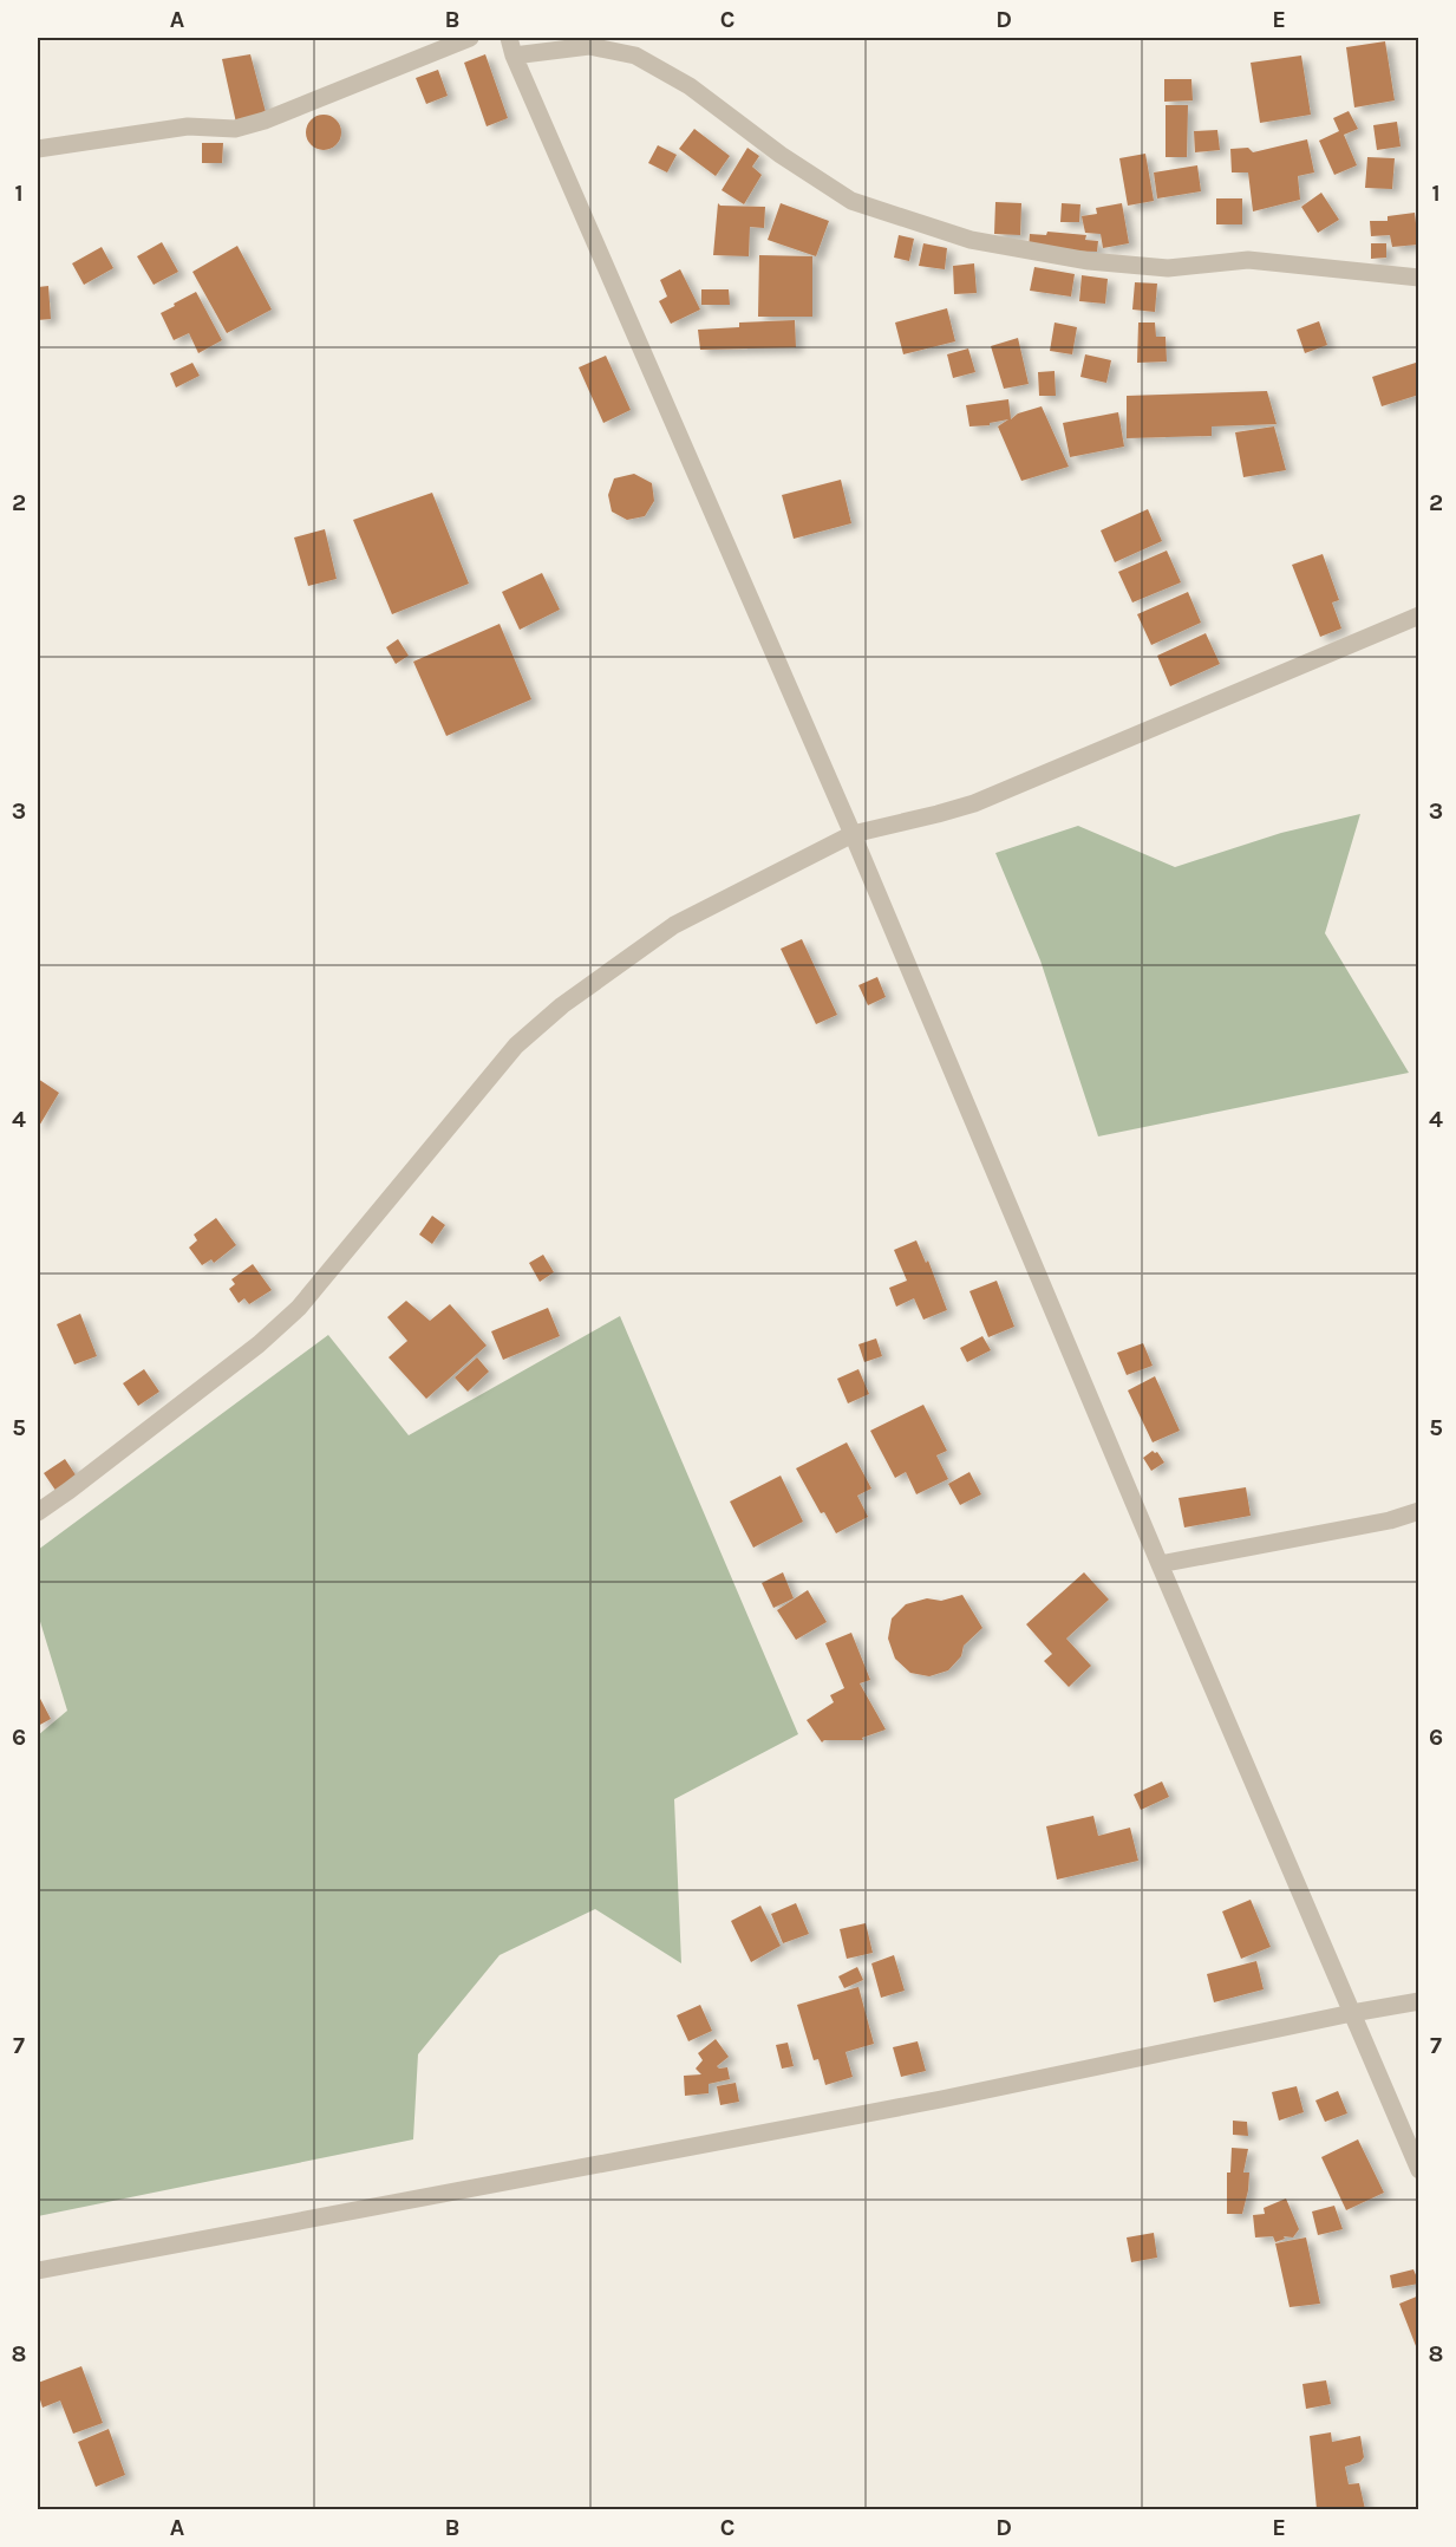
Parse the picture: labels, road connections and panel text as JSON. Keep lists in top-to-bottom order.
{
  "grid": {
    "columns": [
      "A",
      "B",
      "C",
      "D",
      "E"
    ],
    "rows": [
      "1",
      "2",
      "3",
      "4",
      "5",
      "6",
      "7",
      "8"
    ]
  }
}
